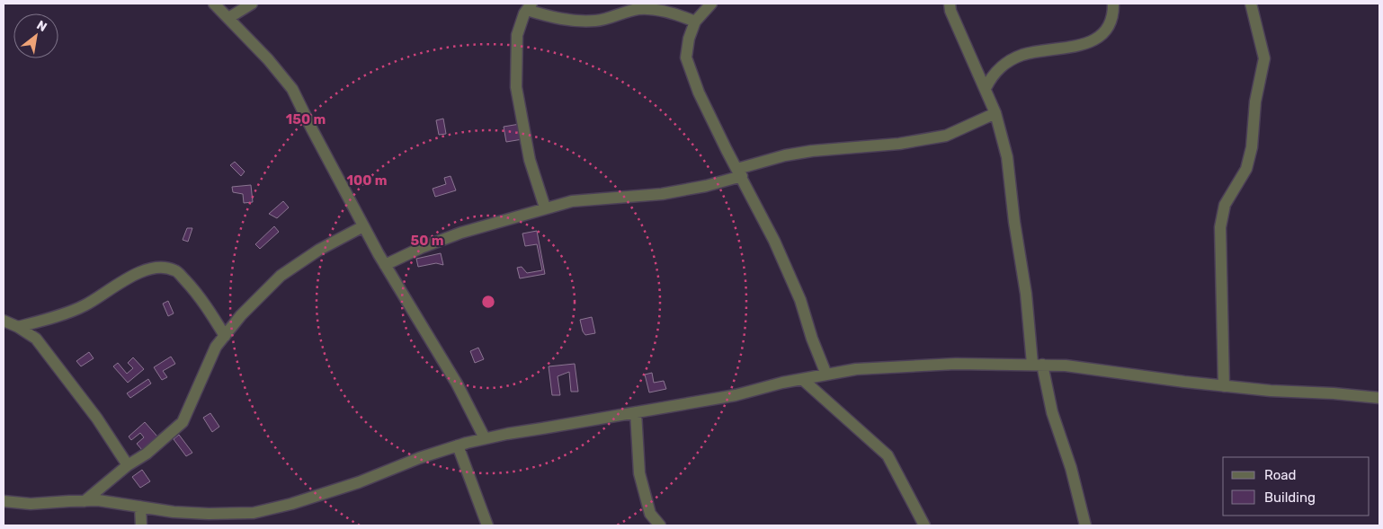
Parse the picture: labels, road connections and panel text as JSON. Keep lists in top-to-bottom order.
{
  "legend": ["Road", "Building"],
  "north": "top right",
  "rings": ["150 m", "100 m", "50 m"]
}
